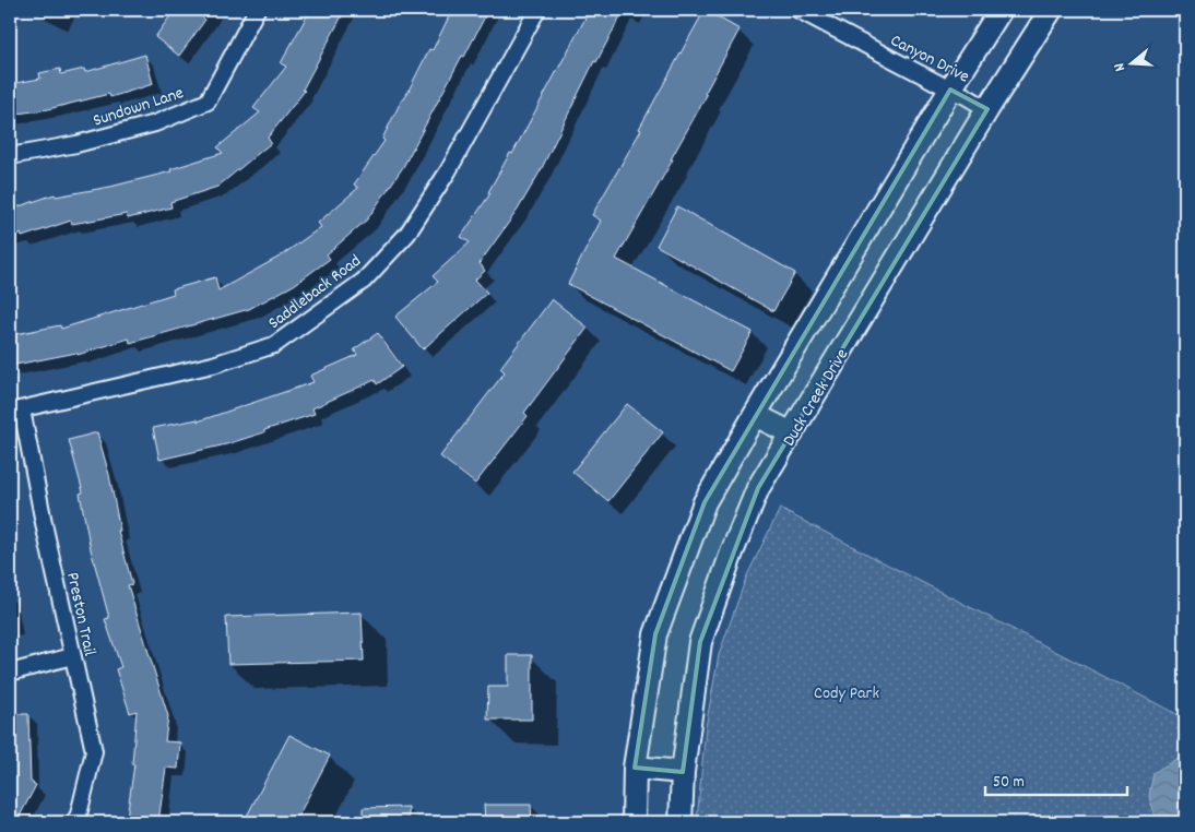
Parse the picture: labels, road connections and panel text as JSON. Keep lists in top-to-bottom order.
{
  "streets": {
    "main road": ["Duck Creek Drive"],
    "street": [
      "Canyon Drive",
      "Sundown Lane",
      "Saddleback Road",
      "Preston Trail"
    ]
  },
  "crossings": [
    ["Canyon Drive", "Duck Creek Drive"],
    ["Saddleback Road", "Preston Trail"]
  ],
  "parks": ["Cody Park"],
  "scale_bar": "50 m",
  "north": "left"
}
